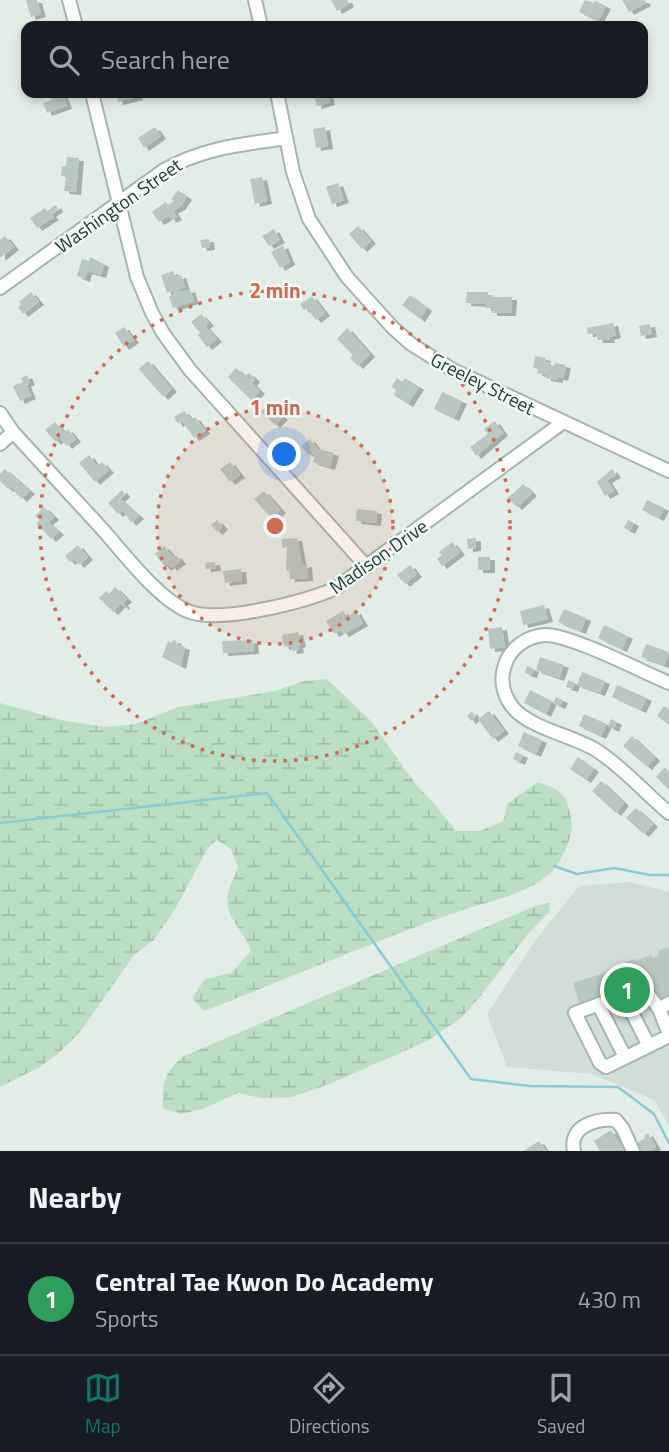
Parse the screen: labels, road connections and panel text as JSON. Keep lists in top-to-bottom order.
{
  "streets": {
    "street": ["Washington Street", "Greeley Street", "Madison Drive"]
  },
  "crossings": [
    ["Washington Street", "Greeley Street"],
    ["Greeley Street", "Madison Drive"]
  ],
  "page": {
    "search": "Search here",
    "pins": "1",
    "heading": "Nearby",
    "list": [
      {
        "mark": "1",
        "name": "Central Tae Kwon Do Academy",
        "note": "Sports",
        "value": "430 m"
      }
    ],
    "nav": ["Map", "Directions", "Saved"]
  },
  "rings": ["2 min", "1 min"]
}
